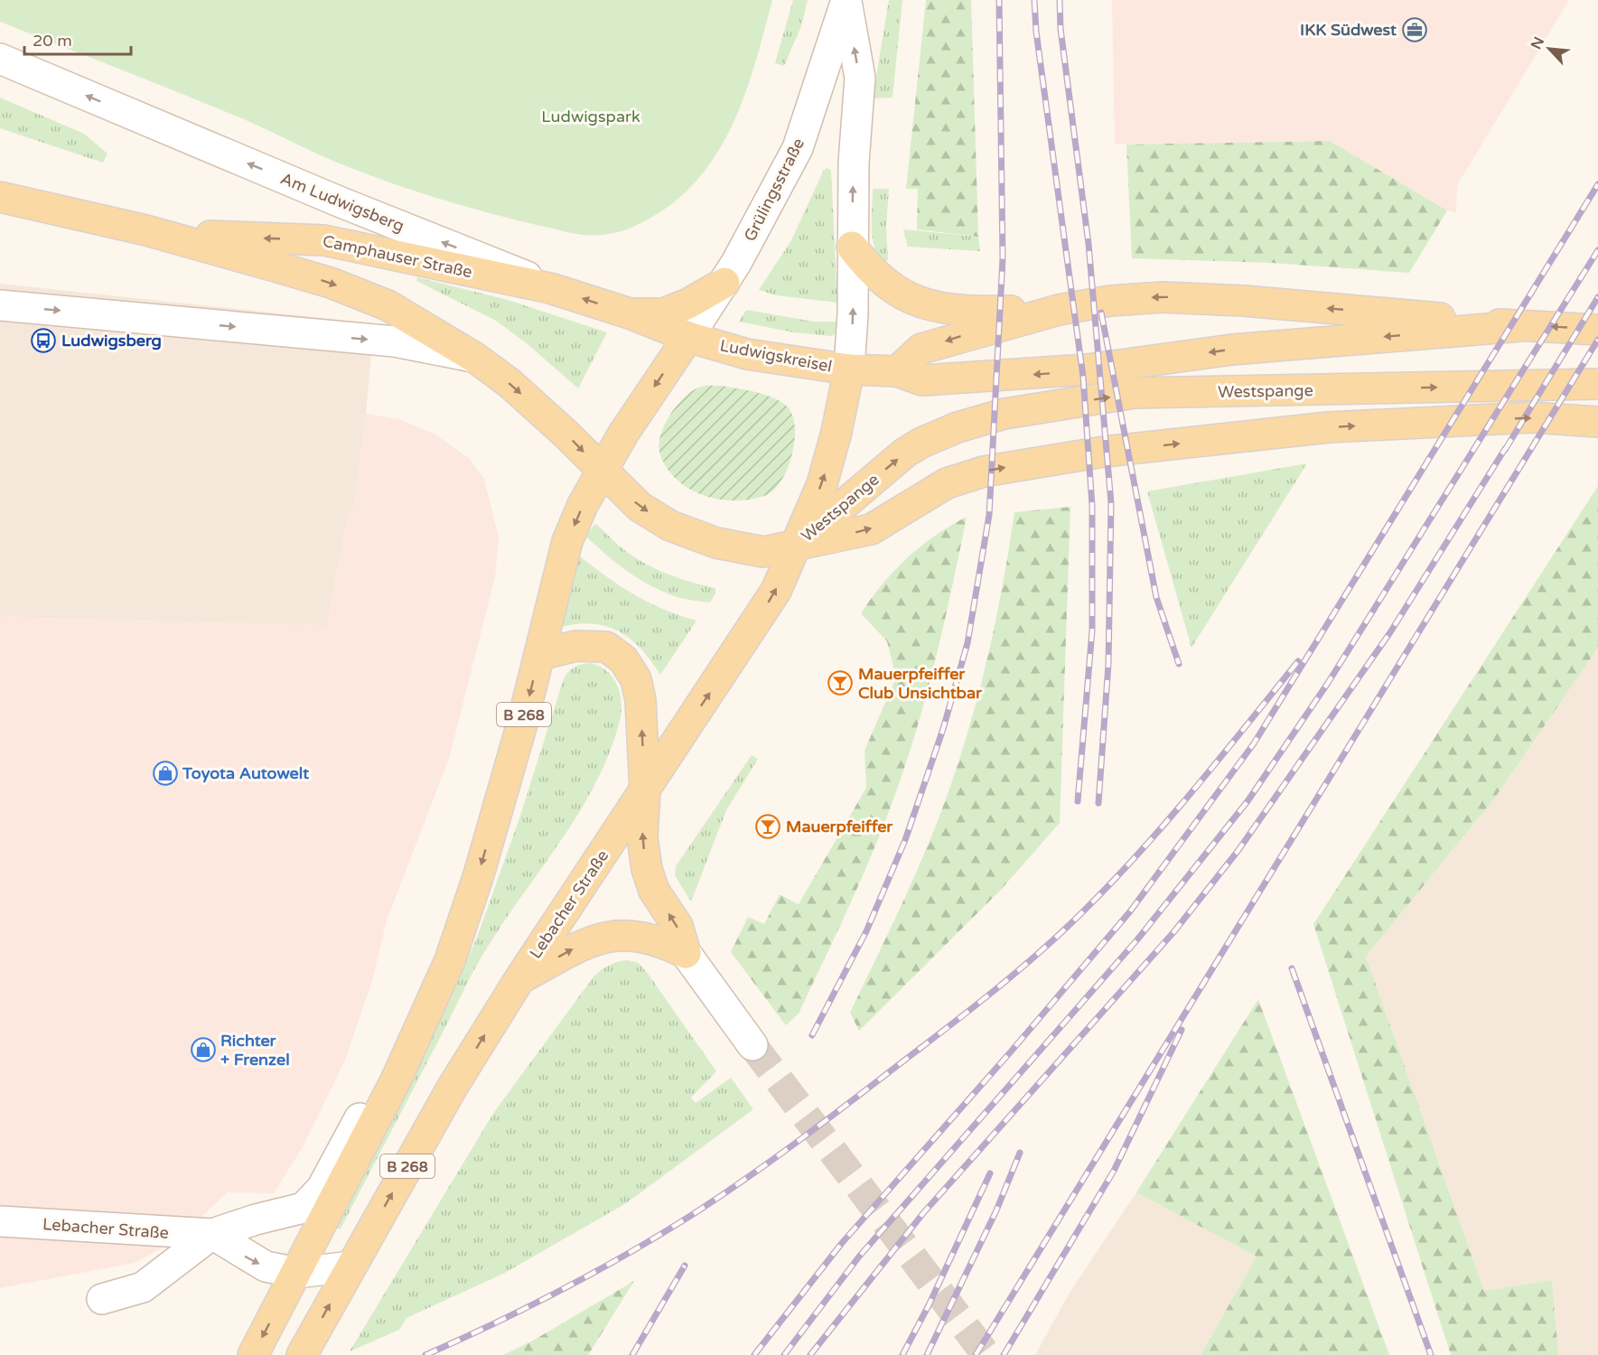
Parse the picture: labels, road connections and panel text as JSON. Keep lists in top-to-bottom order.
{
  "streets": {
    "main road": [
      "Am Ludwigsberg",
      "Camphauser Straße",
      "Ludwigskreisel",
      "Westspange",
      "B 268",
      "Lebacher Straße"
    ],
    "street": ["Grülingsstraße"]
  },
  "crossings": [
    ["Grülingsstraße", "Am Ludwigsberg"],
    ["Grülingsstraße", "Ludwigskreisel"],
    ["Am Ludwigsberg", "Camphauser Straße"],
    ["Am Ludwigsberg", "Ludwigskreisel"],
    ["Ludwigskreisel", "Westspange"],
    ["Ludwigskreisel", "Lebacher Straße"],
    ["Westspange", "Lebacher Straße"]
  ],
  "parks": ["Ludwigspark"],
  "places": {
    "office": ["IKK Südwest"],
    "bus stop": ["Ludwigsberg"],
    "bar": ["Mauerpfeiffer Club Unsichtbar", "Mauerpfeiffer"],
    "shop": ["Toyota Autowelt", "Richter + Frenzel"]
  },
  "scale_bar": "20 m",
  "north": "top left"
}
